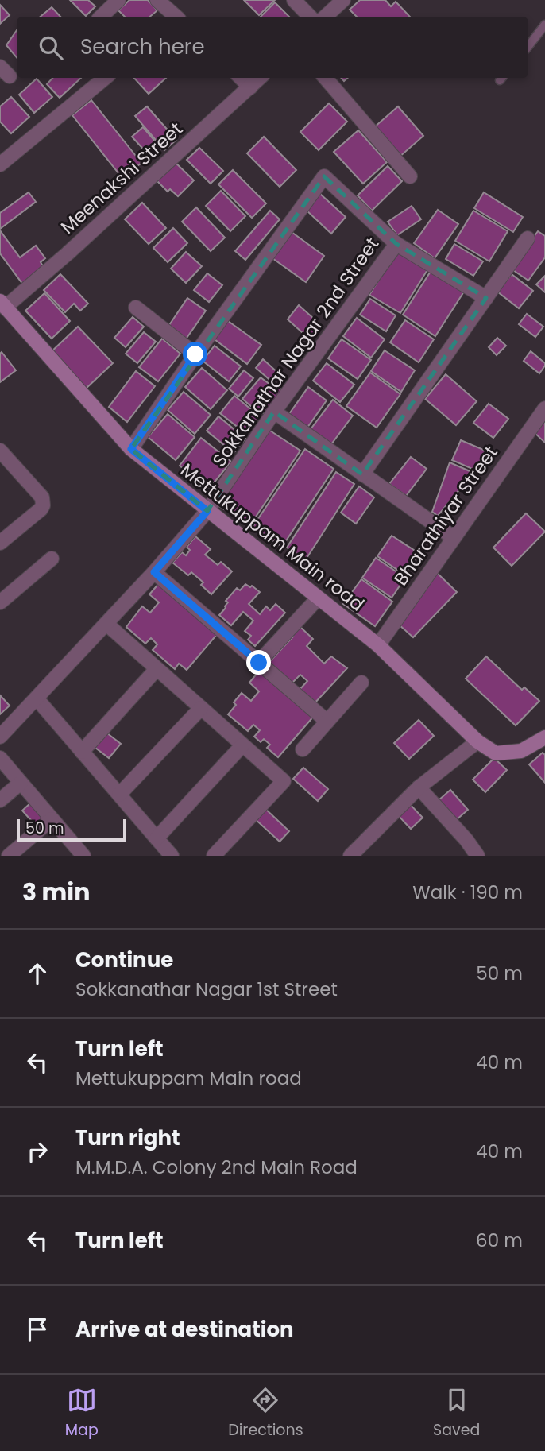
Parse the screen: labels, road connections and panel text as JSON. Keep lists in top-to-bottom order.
{
  "streets": {
    "main road": ["Mettukuppam Main road"],
    "street": ["Meenakshi Street", "Sokkanathar Nagar 2nd Street", "Bharathiyar Street"]
  },
  "crossings": [
    ["Meenakshi Street", "Mettukuppam Main road"],
    ["Sokkanathar Nagar 2nd Street", "Mettukuppam Main road"],
    ["Bharathiyar Street", "Mettukuppam Main road"]
  ],
  "scale_bar": "50 m",
  "page": {
    "search": "Search here",
    "scale": "50 m",
    "heading": ["3 min", "Walk · 190 m"],
    "list": [
      ["Continue", "Sokkanathar Nagar 1st Street", "50 m"],
      ["Turn left", "Mettukuppam Main road", "40 m"],
      ["Turn right", "M.M.D.A. Colony 2nd Main Road", "40 m"],
      ["Turn left", "60 m"],
      "Arrive at destination"
    ],
    "nav": ["Map", "Directions", "Saved"]
  }
}
